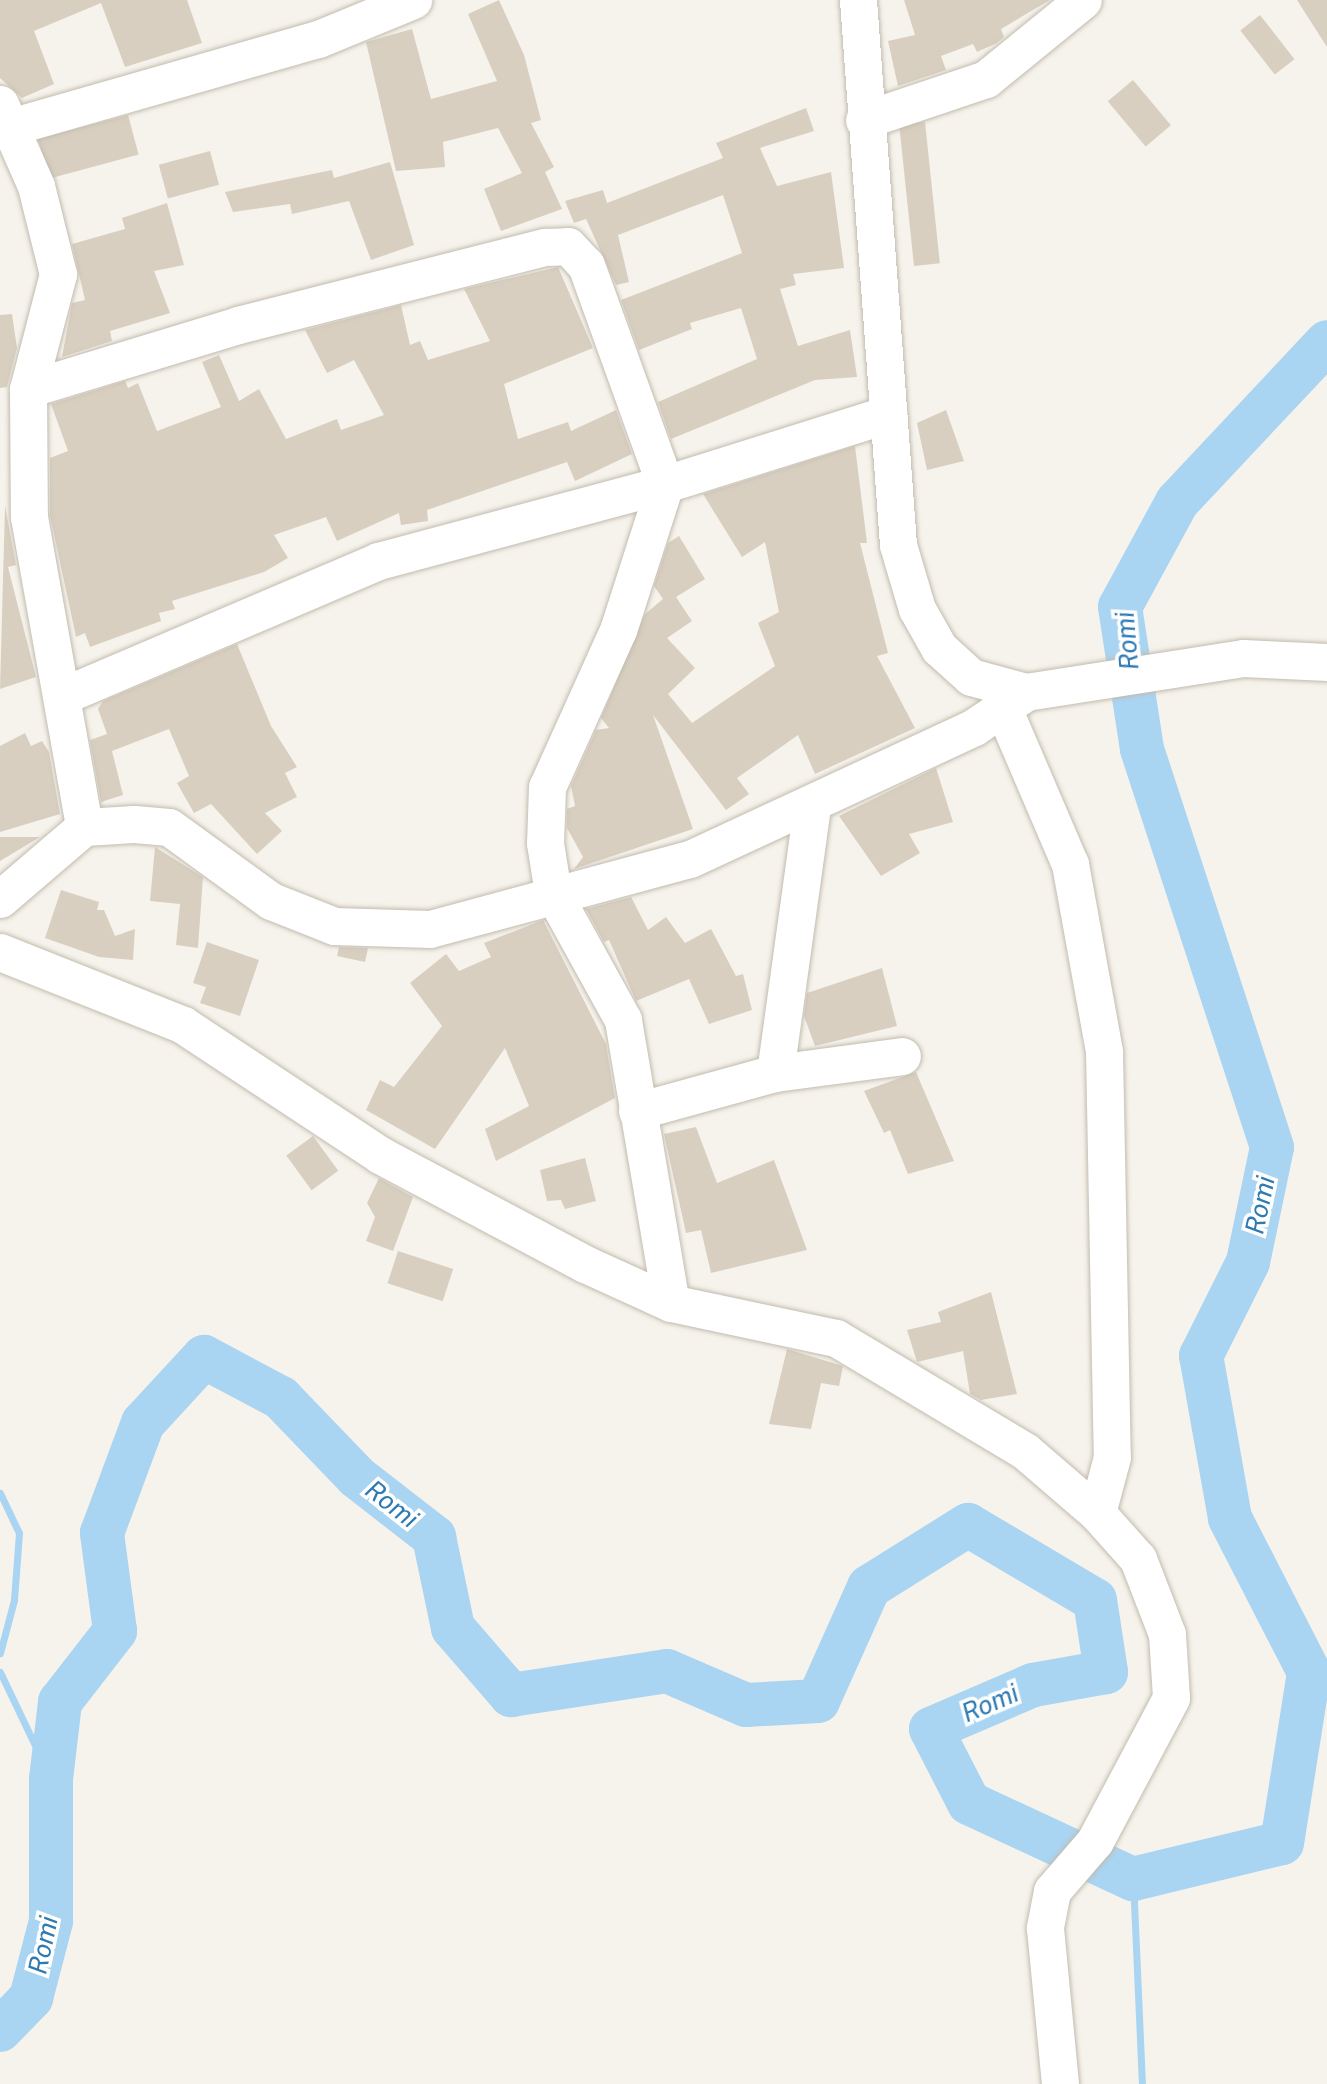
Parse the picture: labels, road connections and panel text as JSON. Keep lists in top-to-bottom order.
{
  "water": ["Romi"]
}
